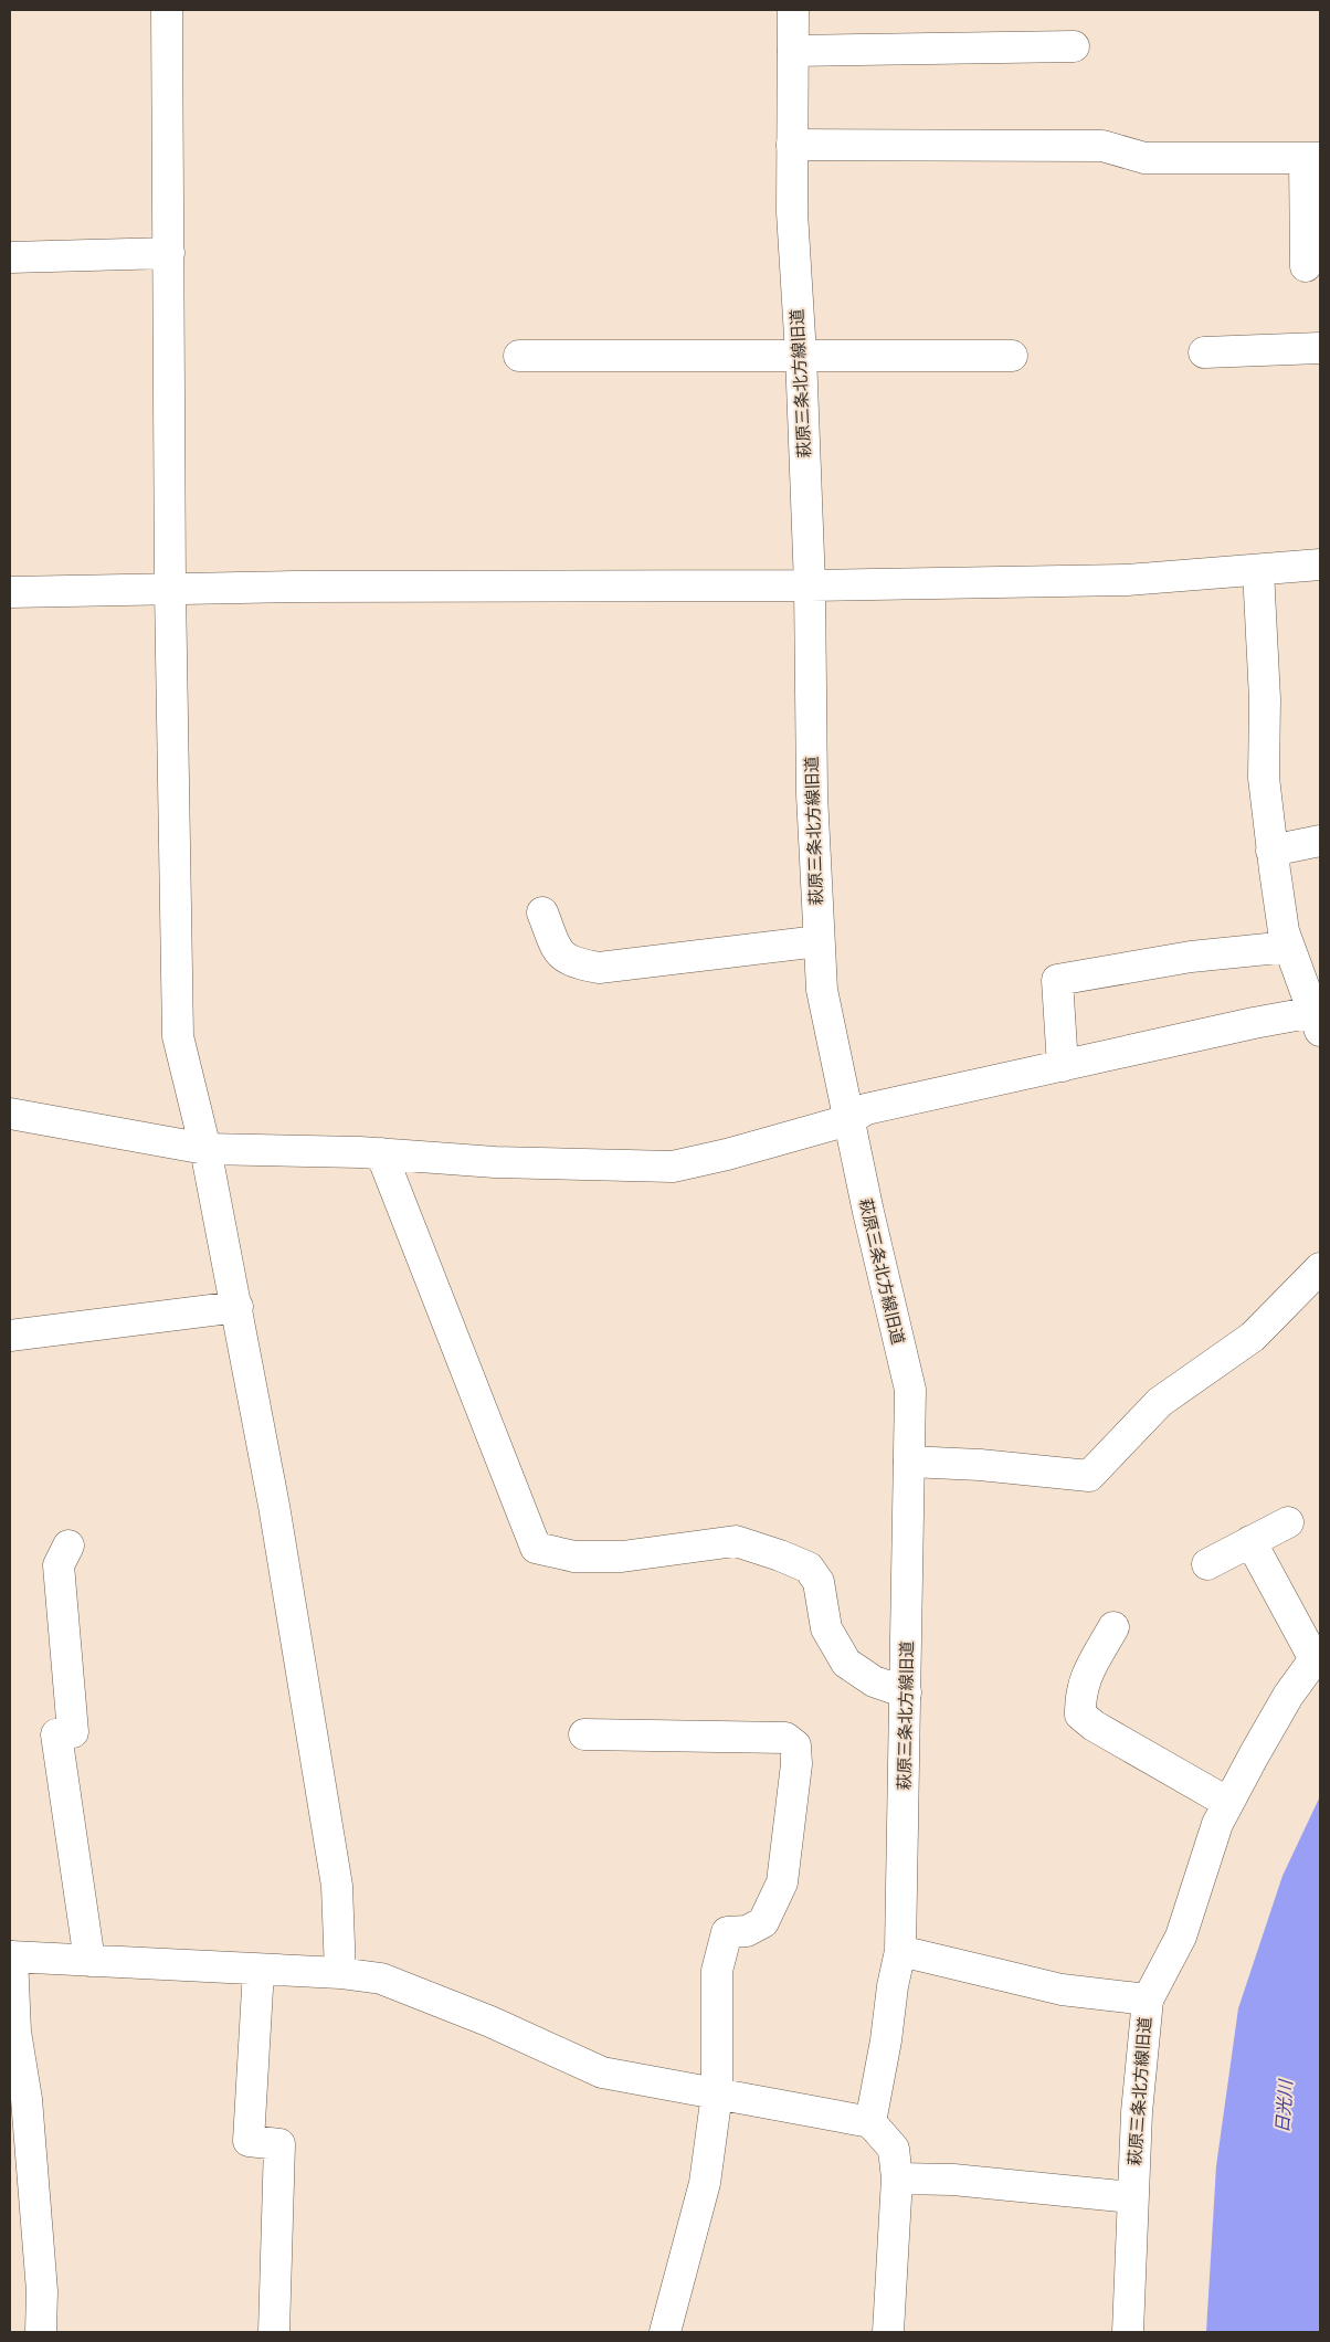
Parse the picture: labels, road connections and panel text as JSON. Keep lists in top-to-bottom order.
{
  "streets": {
    "street": ["萩原三条北方線旧道"]
  },
  "water": ["日光川"]
}
